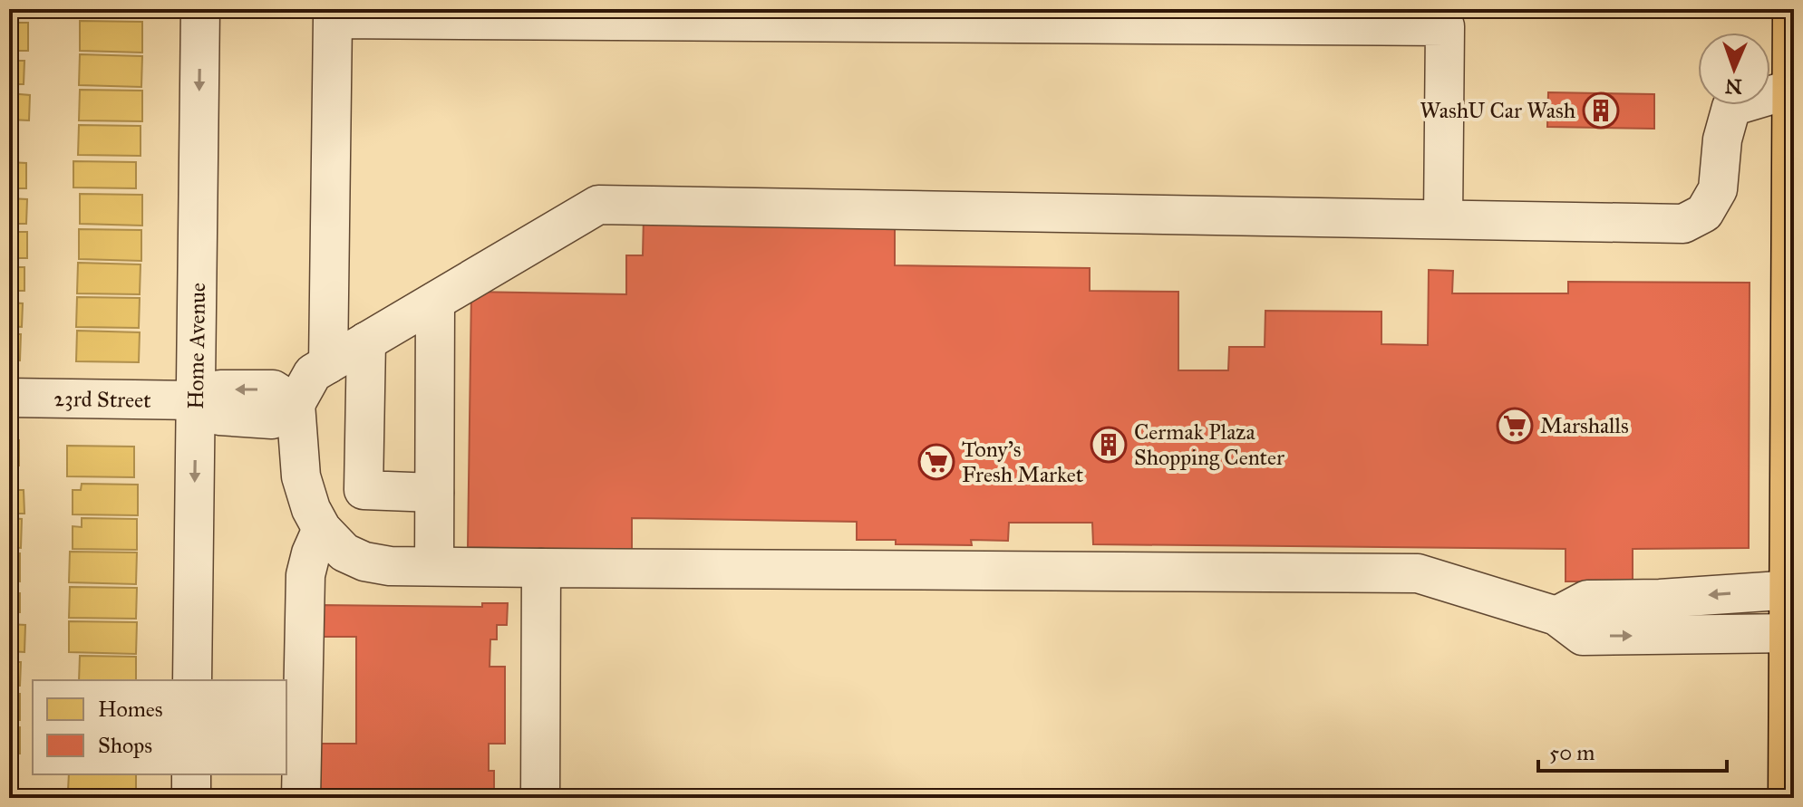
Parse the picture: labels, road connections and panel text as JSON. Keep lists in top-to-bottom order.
{
  "streets": {
    "street": ["Home Avenue", "23rd Street"]
  },
  "crossings": [
    ["Home Avenue", "23rd Street"]
  ],
  "places": {
    "building": ["WashU Car Wash", "Cermak Plaza Shopping Center"],
    "supermarket": ["Marshalls", "Tony's Fresh Market"]
  },
  "legend": ["Homes", "Shops"],
  "scale_bar": "50 m",
  "north": "bottom"
}
